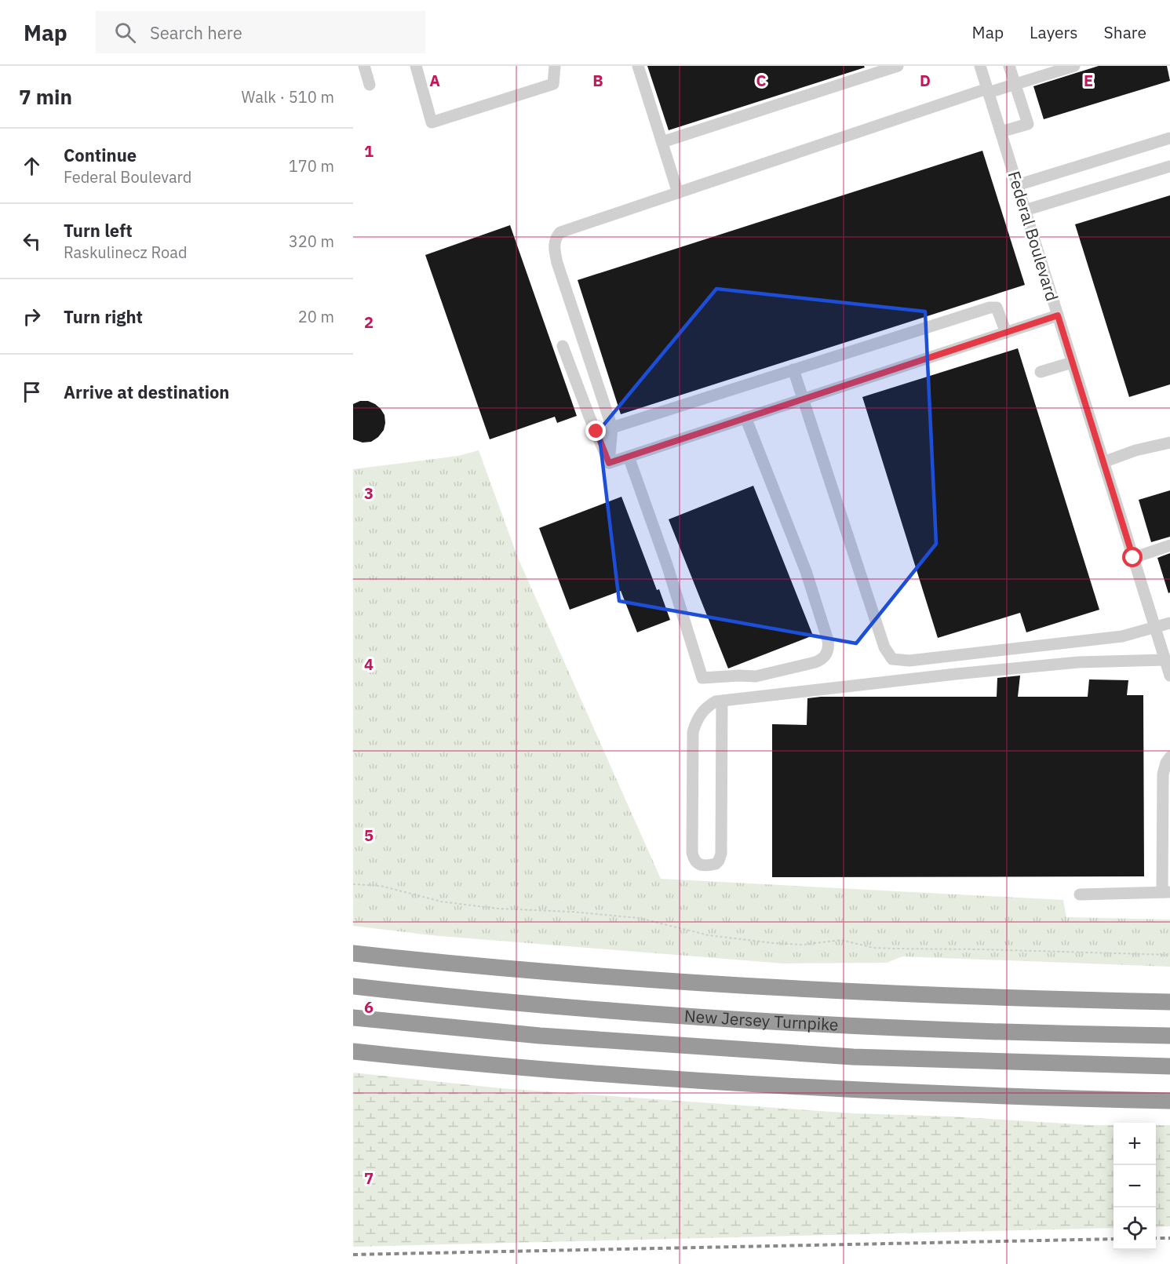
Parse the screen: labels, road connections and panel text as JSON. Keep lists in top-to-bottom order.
{
  "streets": {
    "highway": ["New Jersey Turnpike"],
    "street": ["Federal Boulevard"]
  },
  "page": {
    "header": "Map",
    "search": "Search here",
    "nav": ["Map", "Layers", "Share"],
    "heading": ["7 min", "Walk · 510 m"],
    "list": [
      ["Continue", "Federal Boulevard", "170 m"],
      ["Turn left", "Raskulinecz Road", "320 m"],
      ["Turn right", "20 m"],
      "Arrive at destination"
    ],
    "map_buttons": ["+", "−"]
  },
  "grid": {
    "columns": [
      "A",
      "B",
      "C",
      "D",
      "E"
    ],
    "rows": [
      "1",
      "2",
      "3",
      "4",
      "5",
      "6",
      "7"
    ]
  }
}
